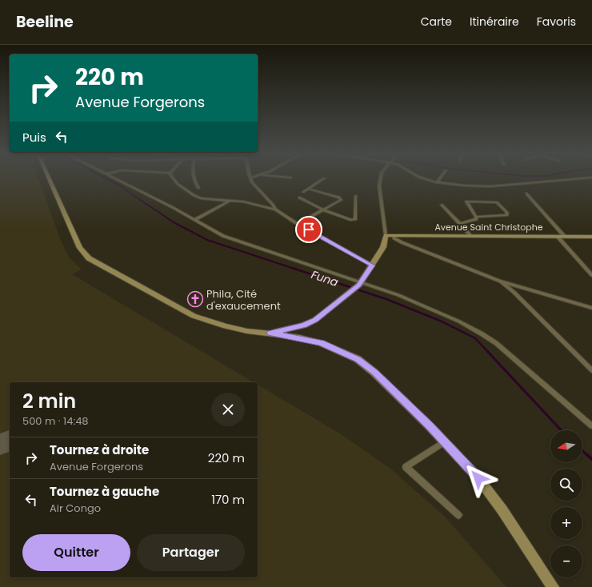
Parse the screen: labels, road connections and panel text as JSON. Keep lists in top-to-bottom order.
{
  "streets": {
    "main road": ["Avenue Saint Christophe"]
  },
  "water": ["Funa"],
  "places": {
    "church": ["Phila, Cité d'exaucement"]
  },
  "north": "left",
  "page": {
    "header": "Beeline",
    "nav": ["Carte", "Itinéraire", "Favoris"],
    "turn": ["220 m", "Avenue Forgerons"],
    "then": "Puis",
    "heading": ["2 min", "500 m · 14:48"],
    "map_buttons": ["+", "−"],
    "list": [
      {
        "name": "Tournez à droite",
        "note": "Avenue Forgerons",
        "value": "220 m"
      },
      {
        "name": "Tournez à gauche",
        "note": "Air Congo",
        "value": "170 m"
      }
    ],
    "buttons": ["Quitter", "Partager"]
  }
}
